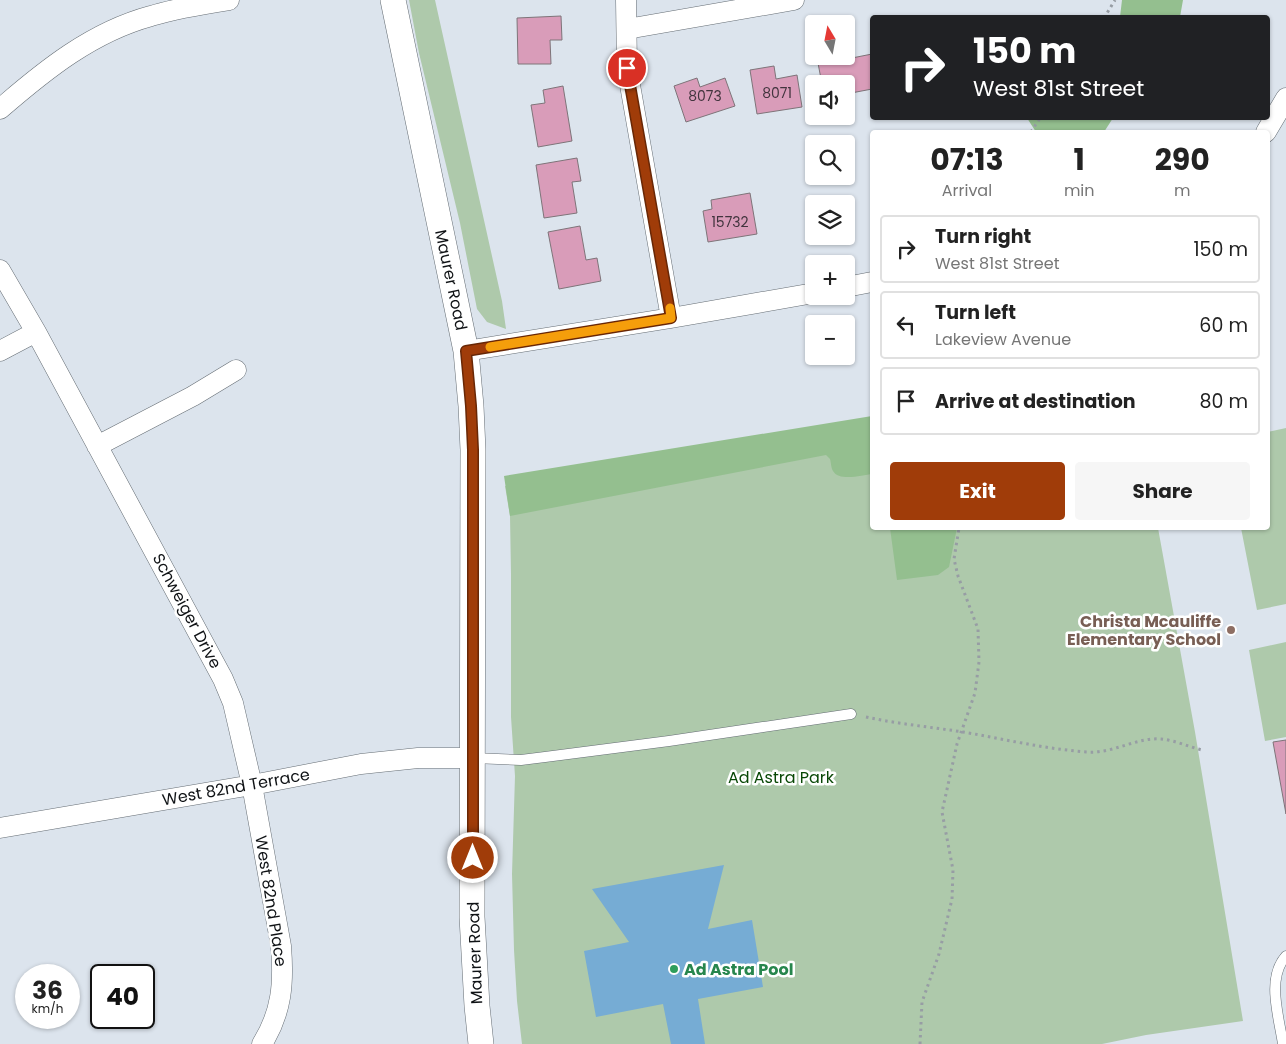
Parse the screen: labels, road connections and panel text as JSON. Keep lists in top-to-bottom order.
{
  "streets": {
    "street": [
      "Maurer Road",
      "Schweiger Drive",
      "West 82nd Terrace",
      "West 82nd Place"
    ]
  },
  "crossings": [
    ["Maurer Road", "West 82nd Terrace"],
    ["Schweiger Drive", "West 82nd Terrace"],
    ["Schweiger Drive", "West 82nd Place"],
    ["West 82nd Terrace", "West 82nd Place"]
  ],
  "parks": ["Ad Astra Park"],
  "places": ["Christa Mcauliffe Elementary School", "Ad Astra Pool"],
  "house_numbers": ["8071", "8073", "15732"],
  "north": "top",
  "page": {
    "map_buttons": ["+", "−"],
    "turn": ["150 m", "West 81st Street"],
    "eta": [
      "07:13",
      "Arrival",
      "1",
      "min",
      "290",
      "m"
    ],
    "list": [
      {
        "name": "Turn right",
        "note": "West 81st Street",
        "value": "150 m"
      },
      {
        "name": "Turn left",
        "note": "Lakeview Avenue",
        "value": "60 m"
      },
      {
        "name": "Arrive at destination",
        "value": "80 m"
      }
    ],
    "buttons": ["Exit", "Share"],
    "speed": "36 km/h",
    "limit": "40"
  }
}
